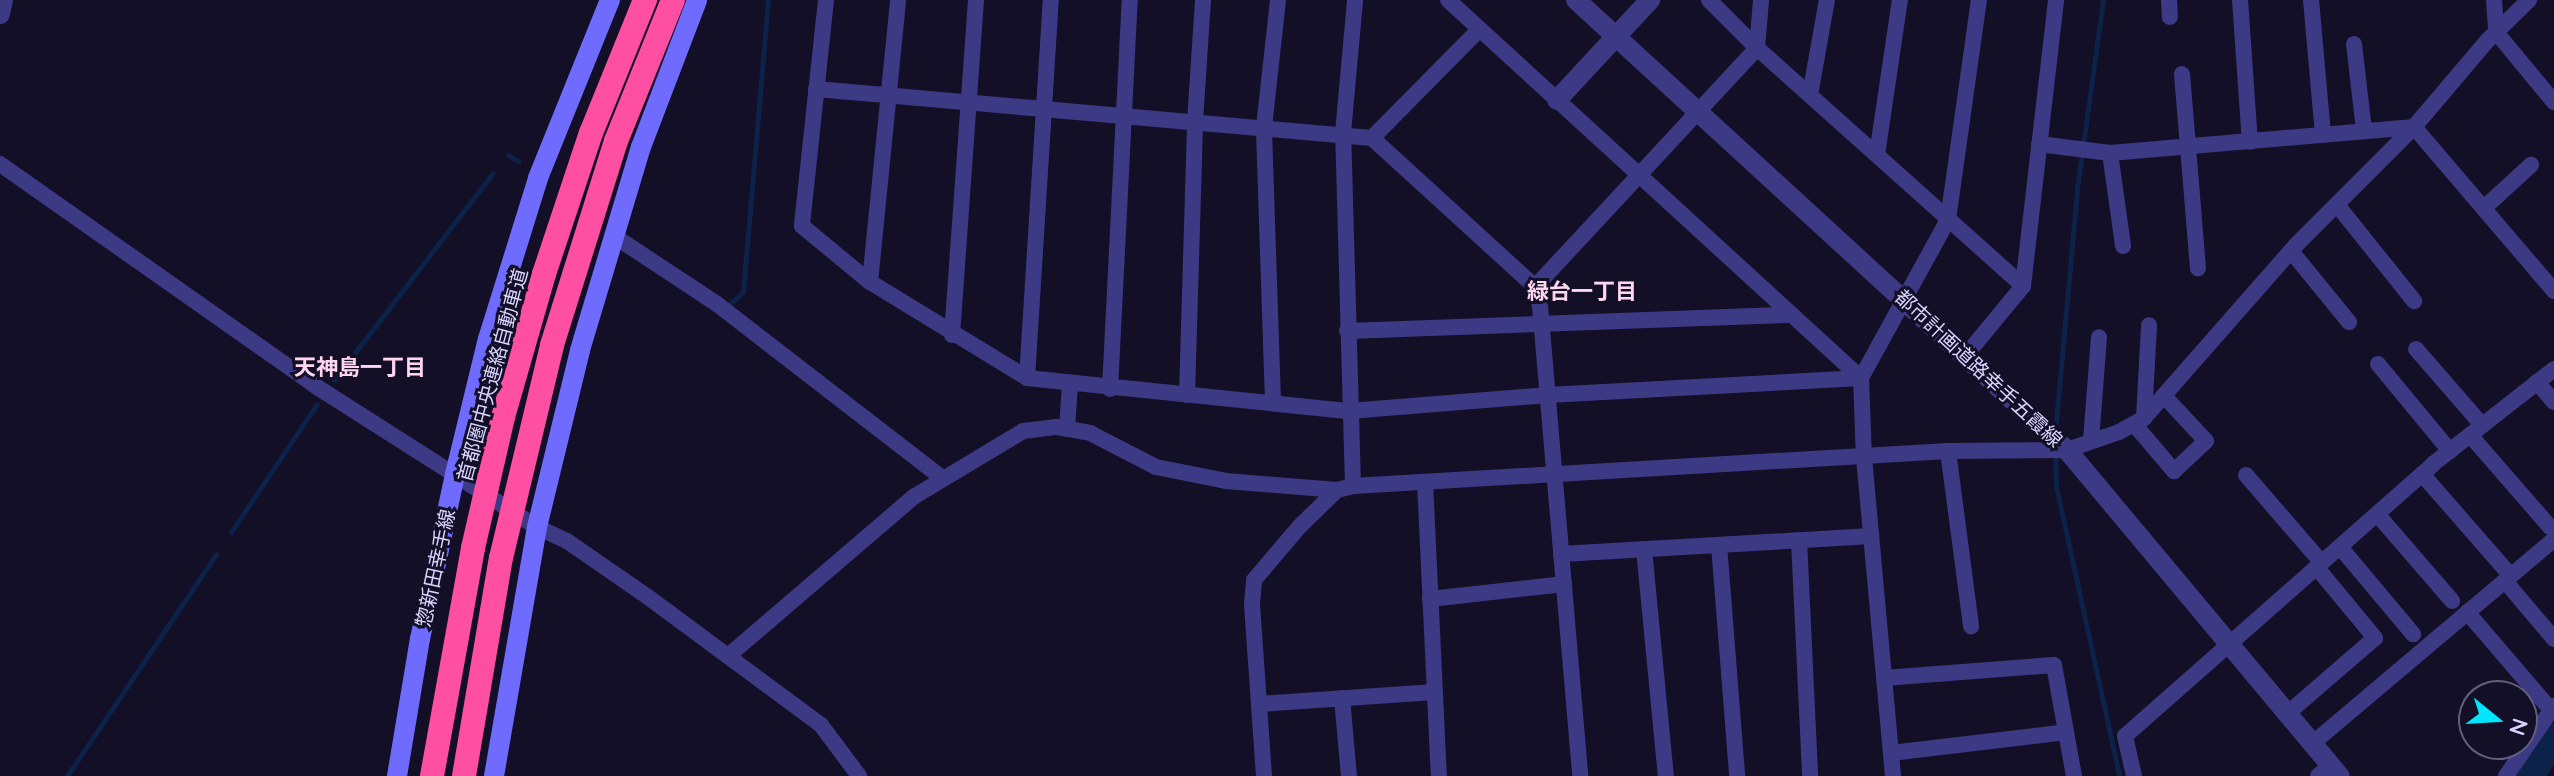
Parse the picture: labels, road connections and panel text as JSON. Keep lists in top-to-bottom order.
{
  "streets": {
    "highway": ["首都圏中央連絡自動車道"],
    "main road": ["惣新田幸手線"],
    "street": ["都市計画道路幸手五霞線"]
  },
  "districts": ["緑台一丁目", "天神島一丁目"],
  "north": "right"
}
